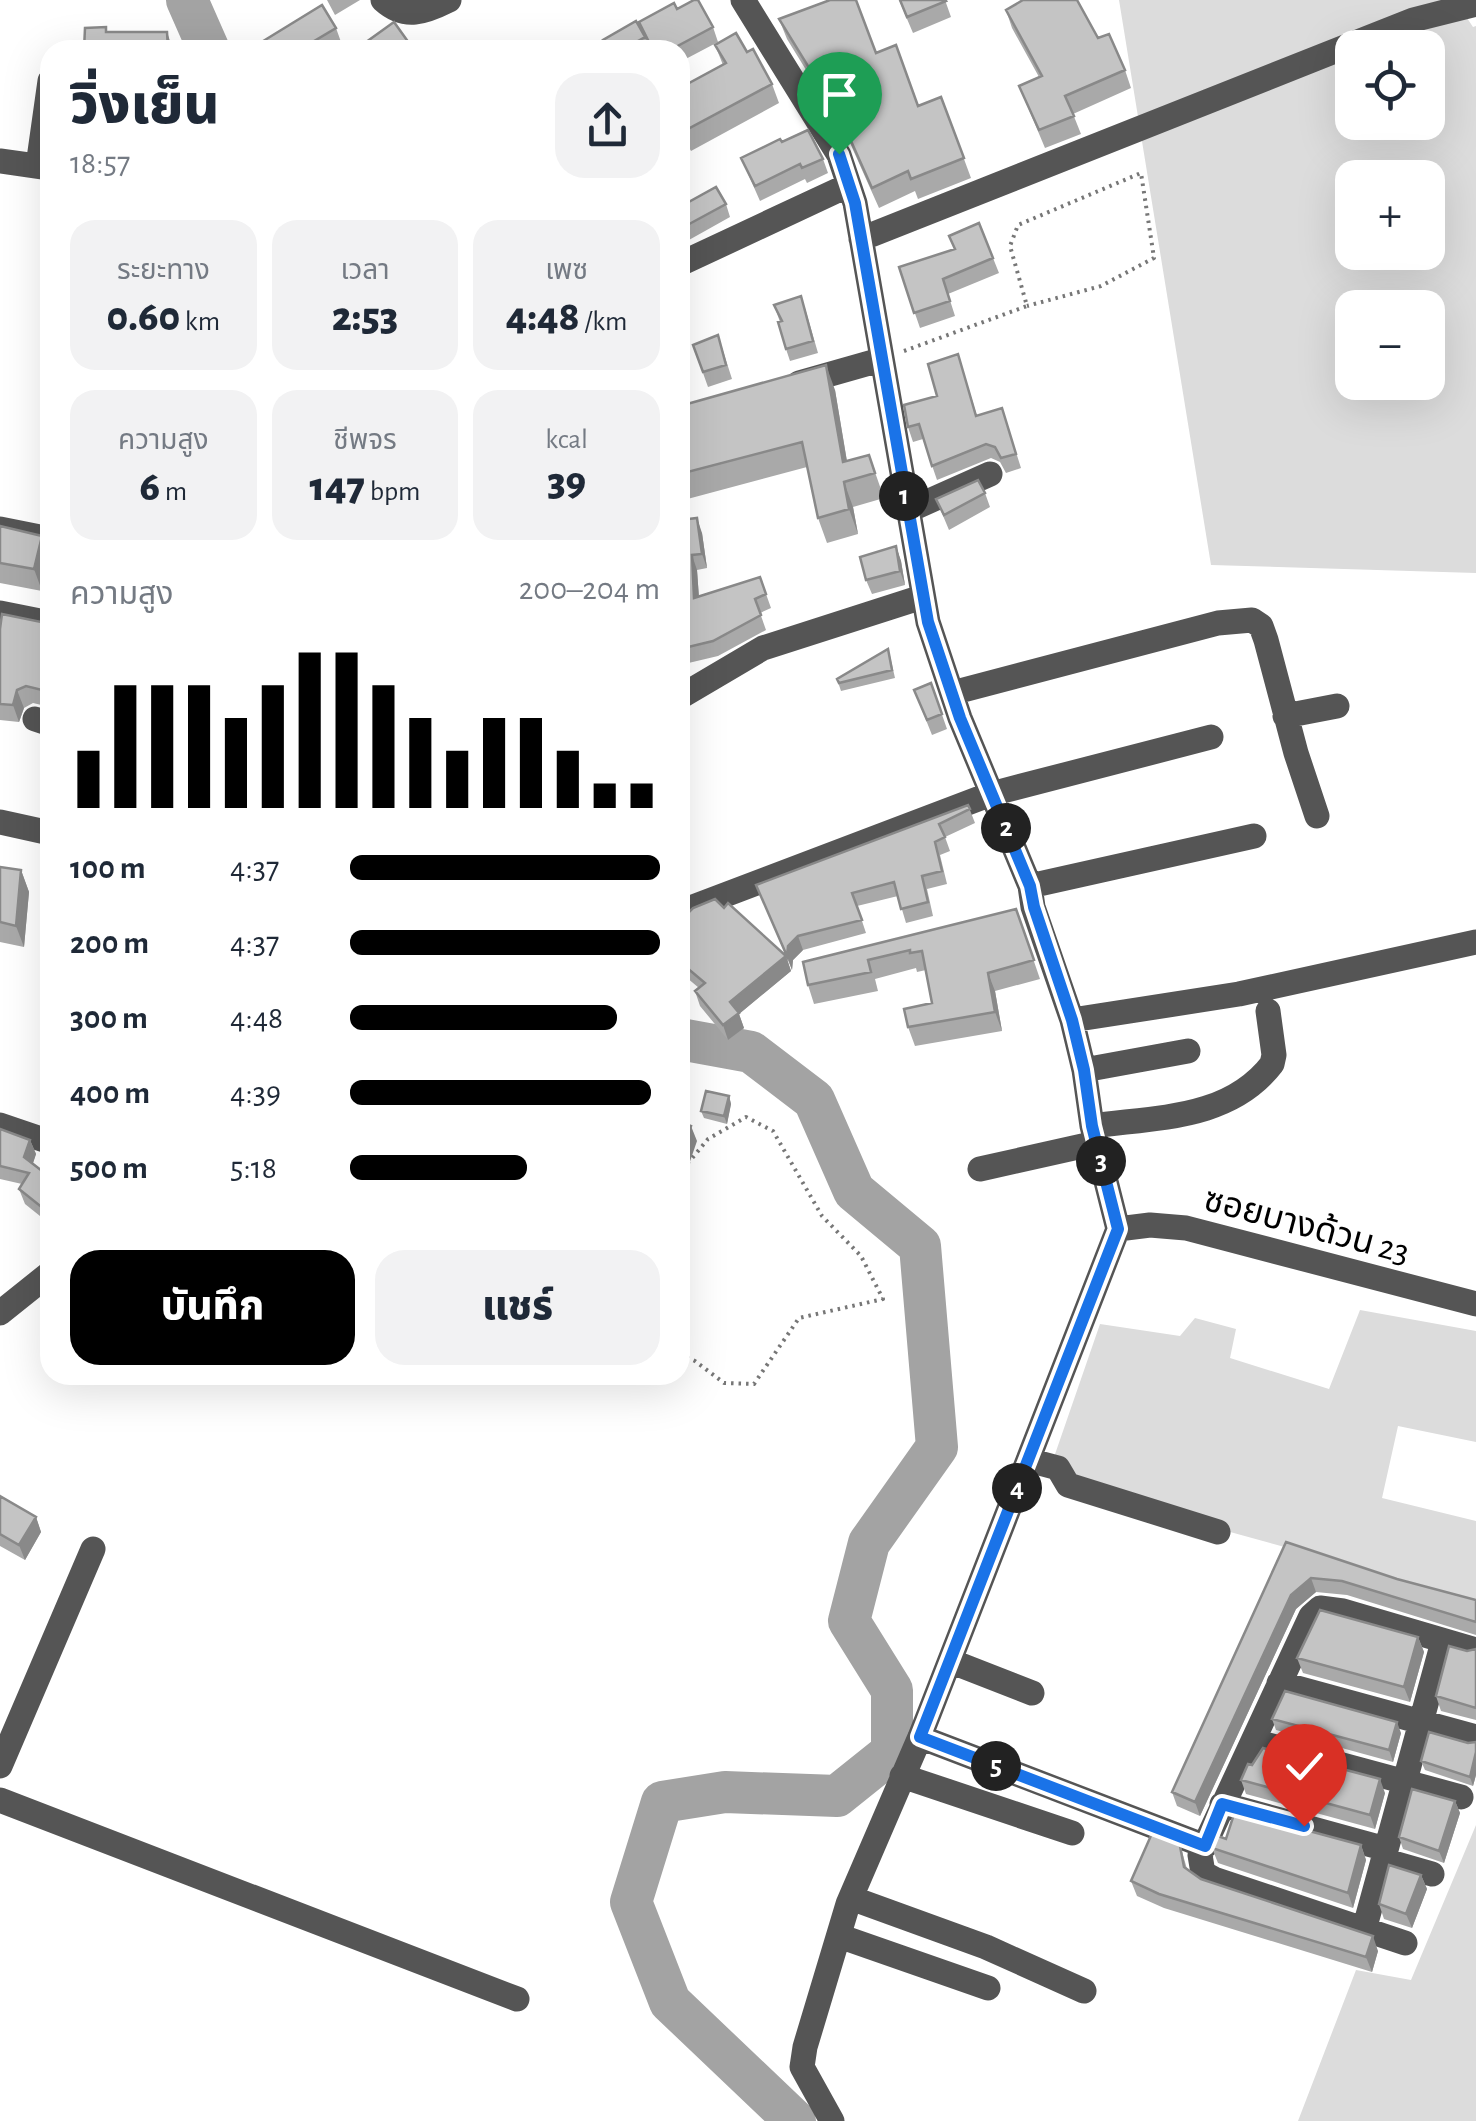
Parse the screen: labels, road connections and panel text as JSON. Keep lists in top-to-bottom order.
{
  "streets": {
    "street": ["ซอยบางด้วน 23"]
  },
  "page": {
    "map_buttons": ["+", "−"],
    "heading": ["วิ่งเย็น", "18:57"],
    "stats": [
      ["ระยะทาง", "0.60 km"],
      ["เวลา", "2:53"],
      ["เพซ", "4:48 /km"],
      ["ความสูง", "6 m"],
      ["ชีพจร", "147 bpm"],
      ["kcal", "39"]
    ],
    "pins": [
      "1",
      "2",
      "3",
      "4",
      "5"
    ],
    "chart": ["ความสูง", "200–204 m"],
    "list": [
      {
        "name": "100 m",
        "note": "4:37"
      },
      {
        "name": "200 m",
        "note": "4:37"
      },
      {
        "name": "300 m",
        "note": "4:48"
      },
      {
        "name": "400 m",
        "note": "4:39"
      },
      {
        "name": "500 m",
        "note": "5:18"
      }
    ],
    "buttons": ["บันทึก", "แชร์"]
  }
}
